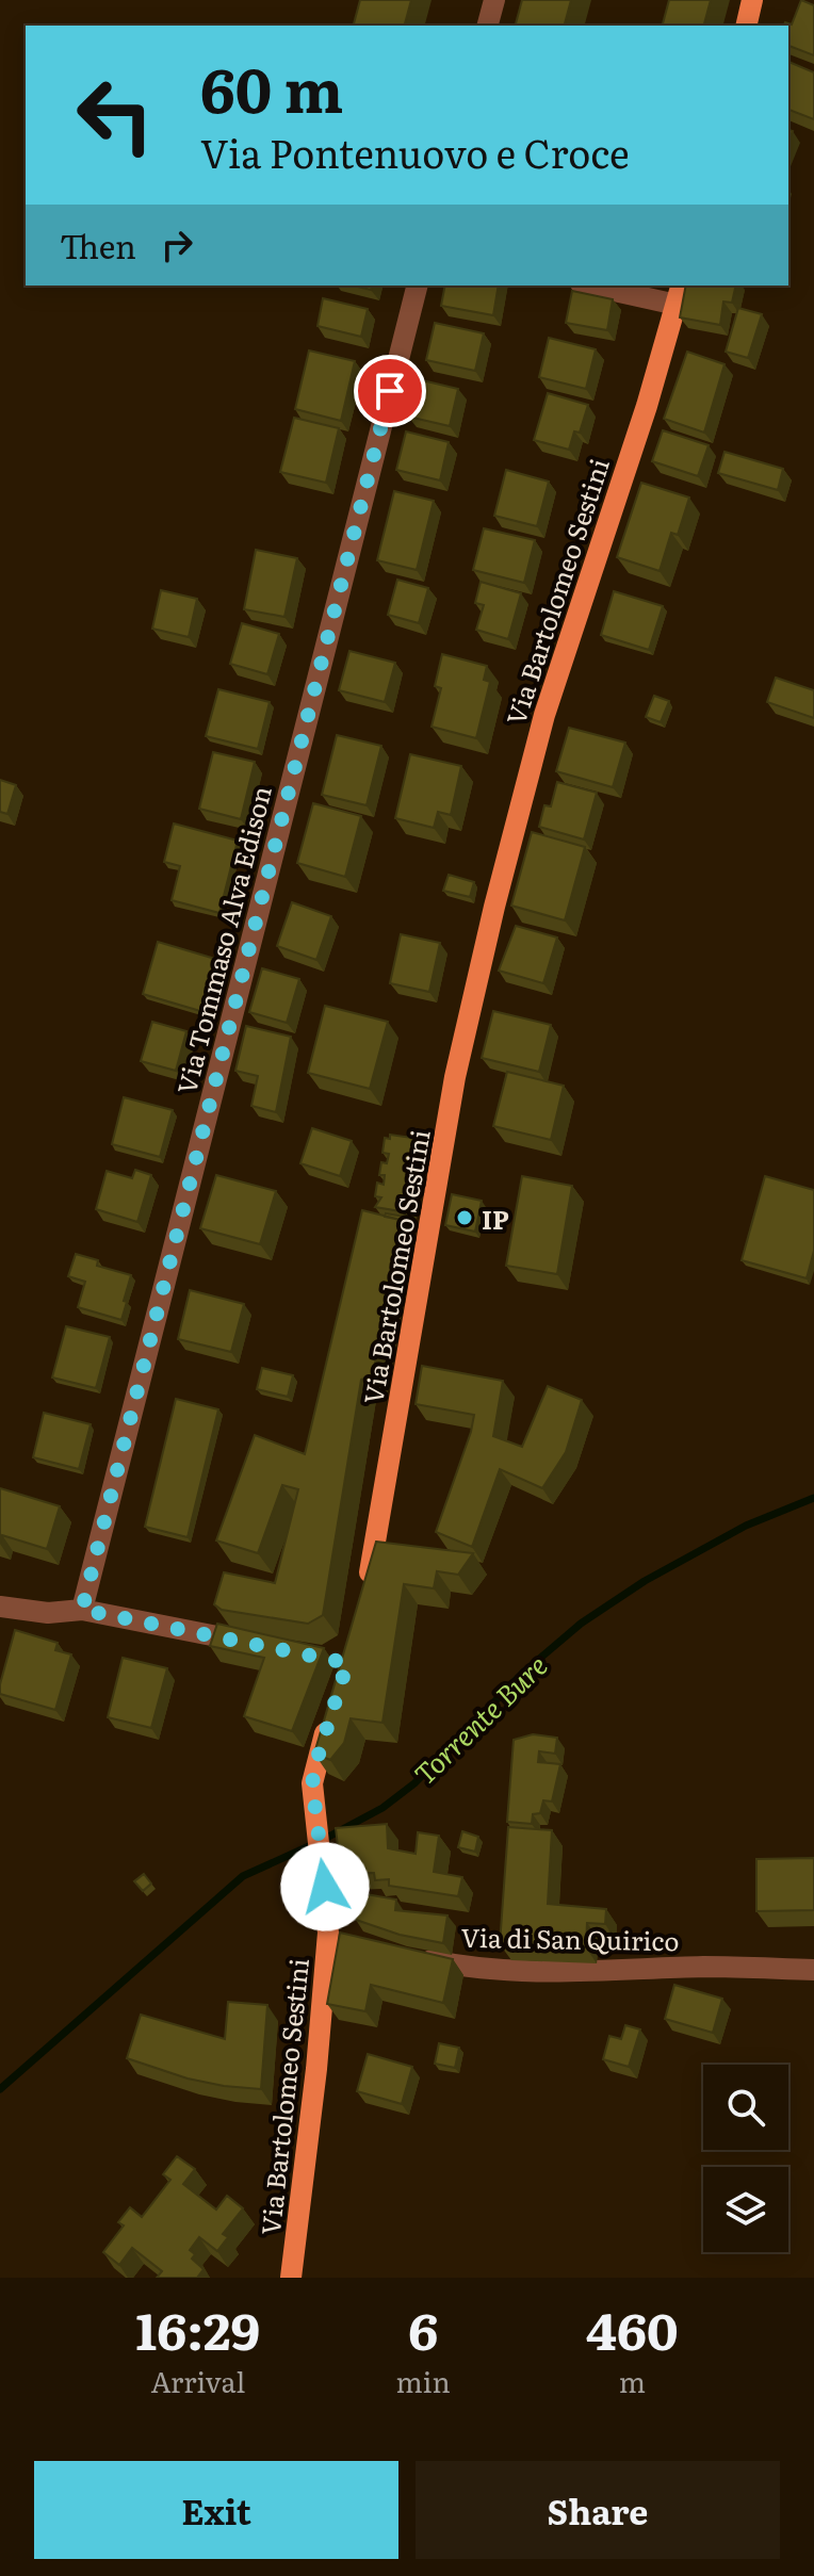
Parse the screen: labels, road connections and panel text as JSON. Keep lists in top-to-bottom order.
{
  "streets": {
    "main road": ["Via Bartolomeo Sestini"],
    "street": ["Via Tommaso Alva Edison", "Via di San Quirico"]
  },
  "water": ["Torrente Bure"],
  "places": ["IP"],
  "page": {
    "turn": ["60 m", "Via Pontenuovo e Croce"],
    "then": "Then",
    "eta": [
      "16:29",
      "Arrival",
      "6",
      "min",
      "460",
      "m"
    ],
    "buttons": ["Exit", "Share"]
  }
}
